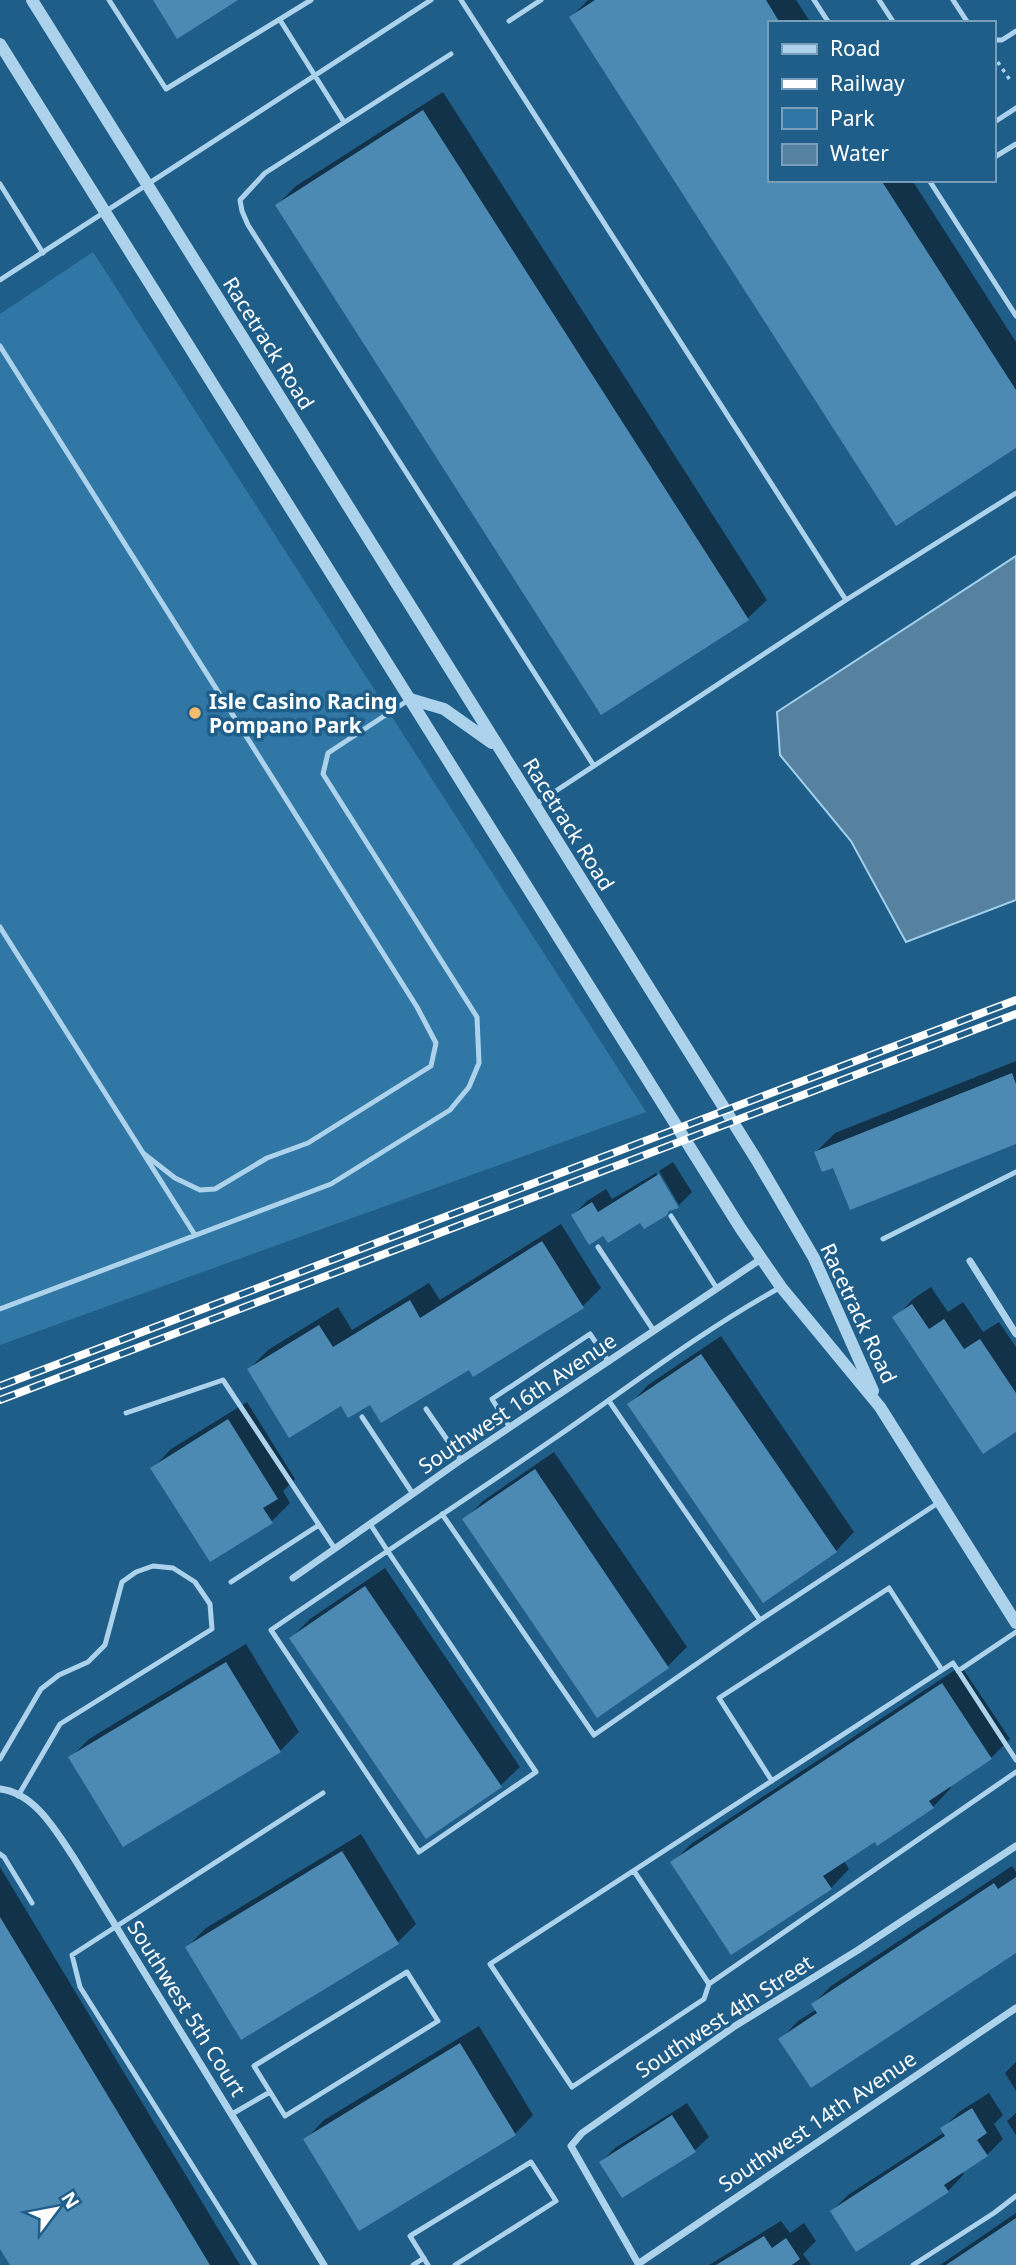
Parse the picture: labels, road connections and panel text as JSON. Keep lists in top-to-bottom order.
{
  "streets": {
    "street": [
      "Racetrack Road",
      "Southwest 16th Avenue",
      "Southwest 5th Court",
      "Southwest 4th Street",
      "Southwest 14th Avenue"
    ]
  },
  "crossings": [
    ["Racetrack Road", "Southwest 16th Avenue"],
    ["Southwest 4th Street", "Southwest 14th Avenue"]
  ],
  "places": ["Isle Casino Racing Pompano Park"],
  "legend": [
    "Road",
    "Railway",
    "Park",
    "Water"
  ],
  "north": "top right"
}
